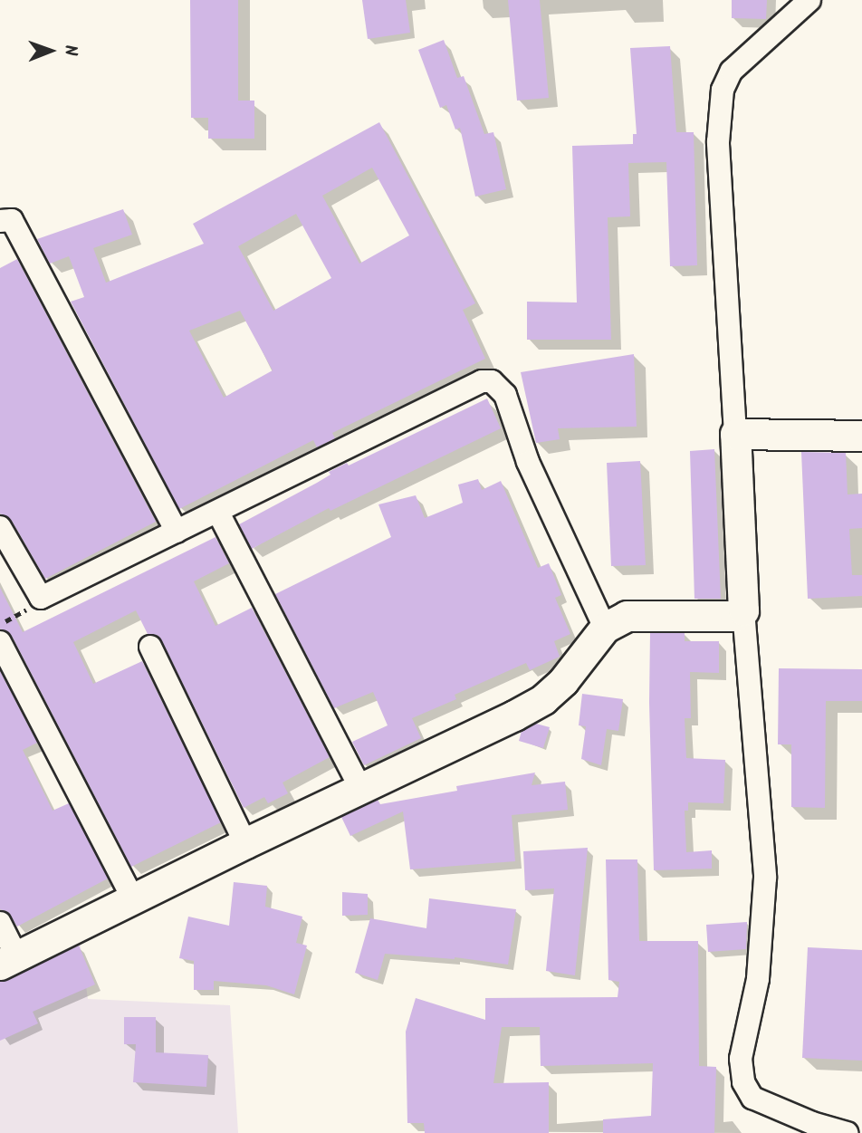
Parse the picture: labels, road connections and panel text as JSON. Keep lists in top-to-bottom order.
{
  "north": "right"
}
